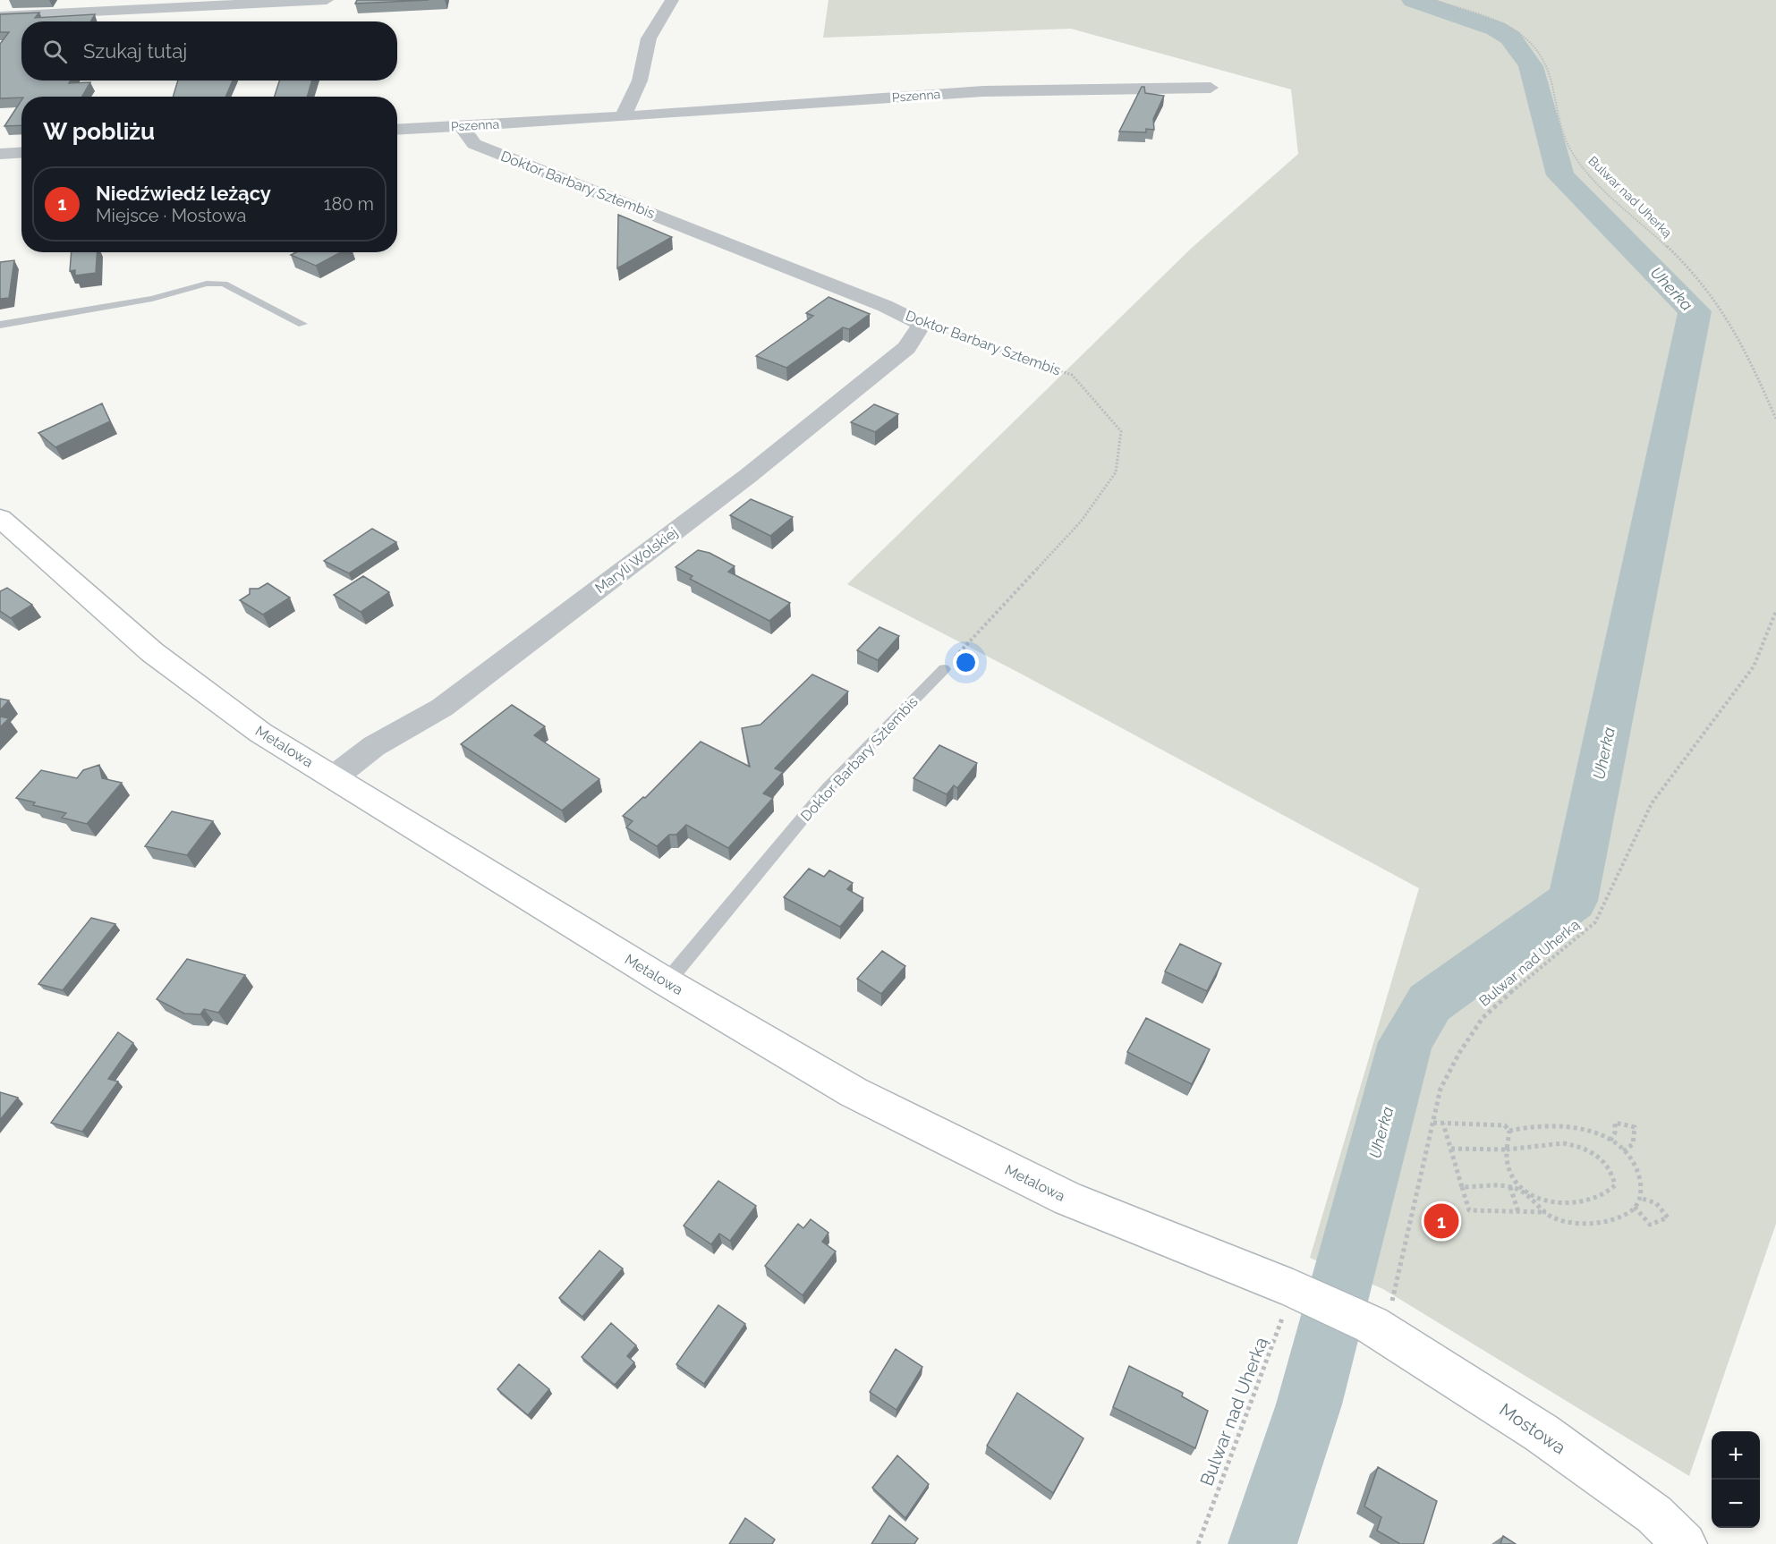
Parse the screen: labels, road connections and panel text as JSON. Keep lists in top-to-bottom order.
{
  "streets": {
    "street": [
      "Pszenna",
      "Doktor Barbary Sztembis",
      "Maryli Wolskiej",
      "Metalowa",
      "Mostowa"
    ],
    "path": ["Bulwar nad Uherką"]
  },
  "crossings": [
    ["Pszenna", "Doktor Barbary Sztembis"],
    ["Doktor Barbary Sztembis", "Maryli Wolskiej"],
    ["Doktor Barbary Sztembis", "Metalowa"],
    ["Bulwar nad Uherką", "Metalowa"],
    ["Bulwar nad Uherką", "Mostowa"],
    ["Maryli Wolskiej", "Metalowa"],
    ["Metalowa", "Mostowa"]
  ],
  "water": ["Uherka"],
  "page": {
    "search": "Szukaj tutaj",
    "heading": "W pobliżu",
    "list": [
      {
        "mark": "1",
        "name": "Niedźwiedź leżący",
        "note": "Miejsce · Mostowa",
        "value": "180 m"
      }
    ],
    "pins": "1",
    "map_buttons": ["+", "−"]
  }
}
